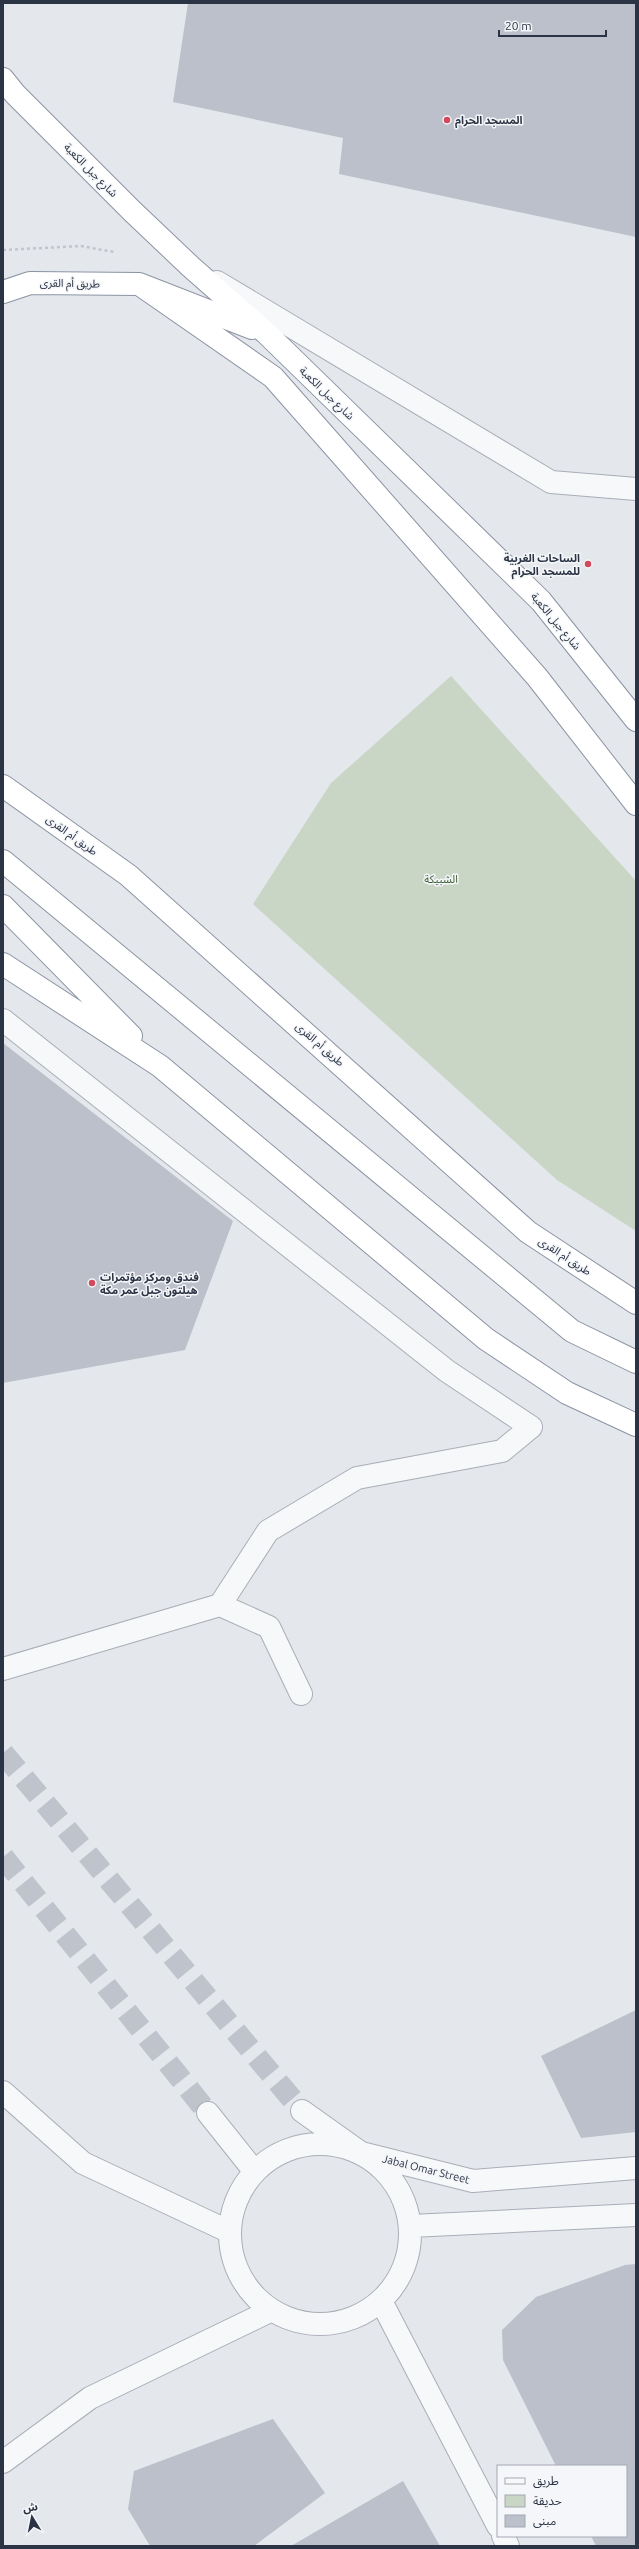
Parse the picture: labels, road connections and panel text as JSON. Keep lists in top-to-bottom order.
{
  "streets": {
    "highway": ["شارع جبل الكعبة", "طريق أم القرى"],
    "street": ["Jabal Omar Street"]
  },
  "parks": ["الشبيكة"],
  "places": ["المسجد الحرام", "الساحات الغربية للمسجد الحرام", "فندق ومركز مؤتمرات هيلتون جبل عمر مكة"],
  "legend": ["طريق", "حديقة", "مبنى"],
  "scale_bar": "20 m",
  "north": "top"
}
